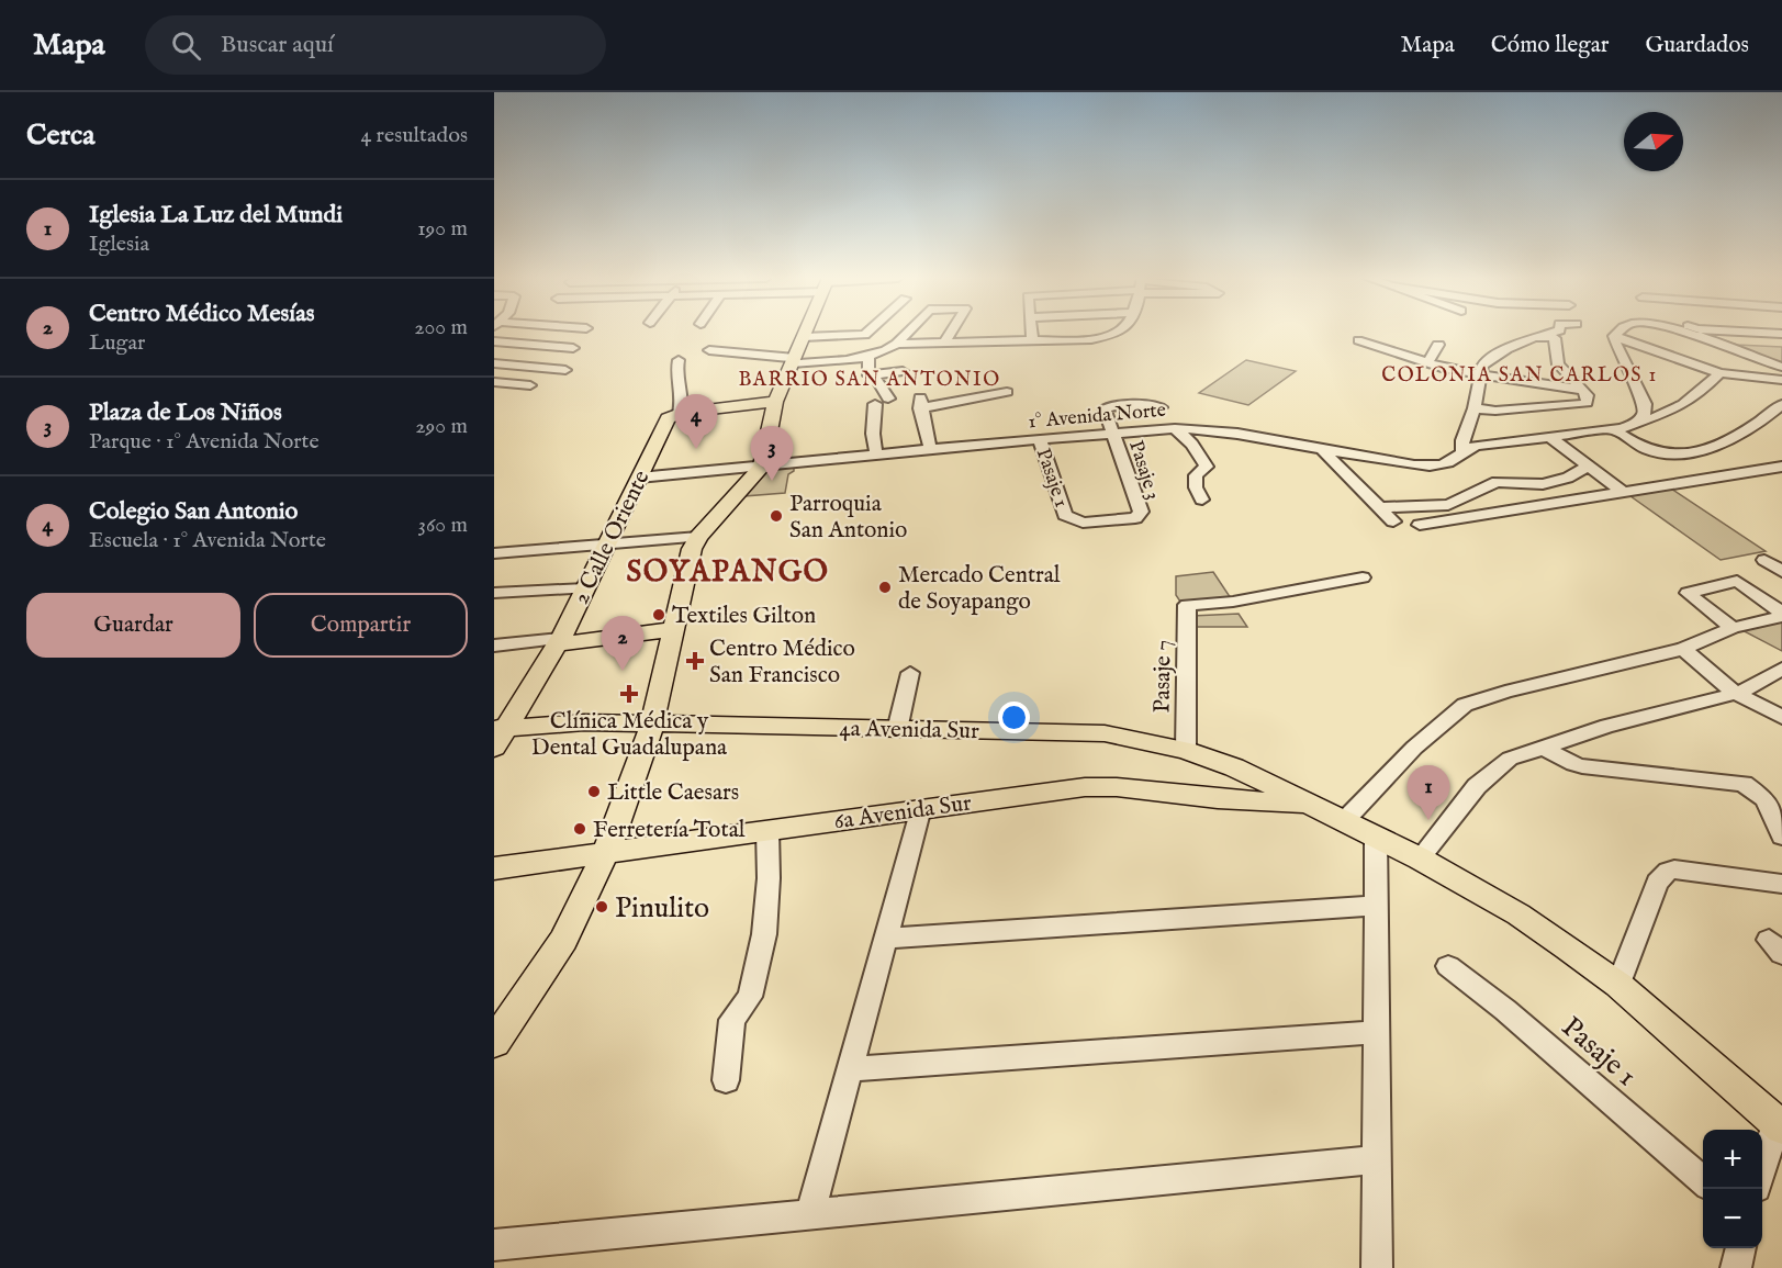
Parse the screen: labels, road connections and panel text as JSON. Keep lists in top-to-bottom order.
{
  "streets": {
    "main road": ["2 Calle Oriente", "4a Avenida Sur", "6a Avenida Sur"],
    "street": [
      "1° Avenida Norte",
      "Pasaje 3",
      "Pasaje 1",
      "Pasaje 7"
    ]
  },
  "crossings": [
    ["1° Avenida Norte", "Pasaje 3"],
    ["1° Avenida Norte", "Pasaje 1"],
    ["1° Avenida Norte", "2 Calle Oriente"],
    ["Pasaje 3", "Pasaje 1"],
    ["2 Calle Oriente", "4a Avenida Sur"],
    ["Pasaje 7", "4a Avenida Sur"],
    ["4a Avenida Sur", "6a Avenida Sur"]
  ],
  "districts": ["COLONIA SAN CARLOS 1", "BARRIO SAN ANTONIO", "SOYAPANGO"],
  "places": {
    "other": [
      "Parroquia San Antonio",
      "Mercado Central de Soyapango",
      "Textiles Gilton",
      "Little Caesars",
      "Ferretería Total",
      "Pinulito"
    ],
    "health": ["Centro Médico San Francisco", "Clínica Médica y Dental Guadalupana"]
  },
  "north": "right",
  "page": {
    "header": "Mapa",
    "search": "Buscar aquí",
    "nav": ["Mapa", "Cómo llegar", "Guardados"],
    "heading": ["Cerca", "4 resultados"],
    "list": [
      {
        "mark": "1",
        "name": "Iglesia La Luz del Mundi",
        "note": "Iglesia",
        "value": "190 m"
      },
      {
        "mark": "2",
        "name": "Centro Médico Mesías",
        "note": "Lugar",
        "value": "200 m"
      },
      {
        "mark": "3",
        "name": "Plaza de Los Niños",
        "note": "Parque · 1° Avenida Norte",
        "value": "290 m"
      },
      {
        "mark": "4",
        "name": "Colegio San Antonio",
        "note": "Escuela · 1° Avenida Norte",
        "value": "360 m"
      }
    ],
    "pins": [
      "4",
      "3",
      "2",
      "1"
    ],
    "buttons": ["Guardar", "Compartir"],
    "map_buttons": ["+", "−"]
  }
}
